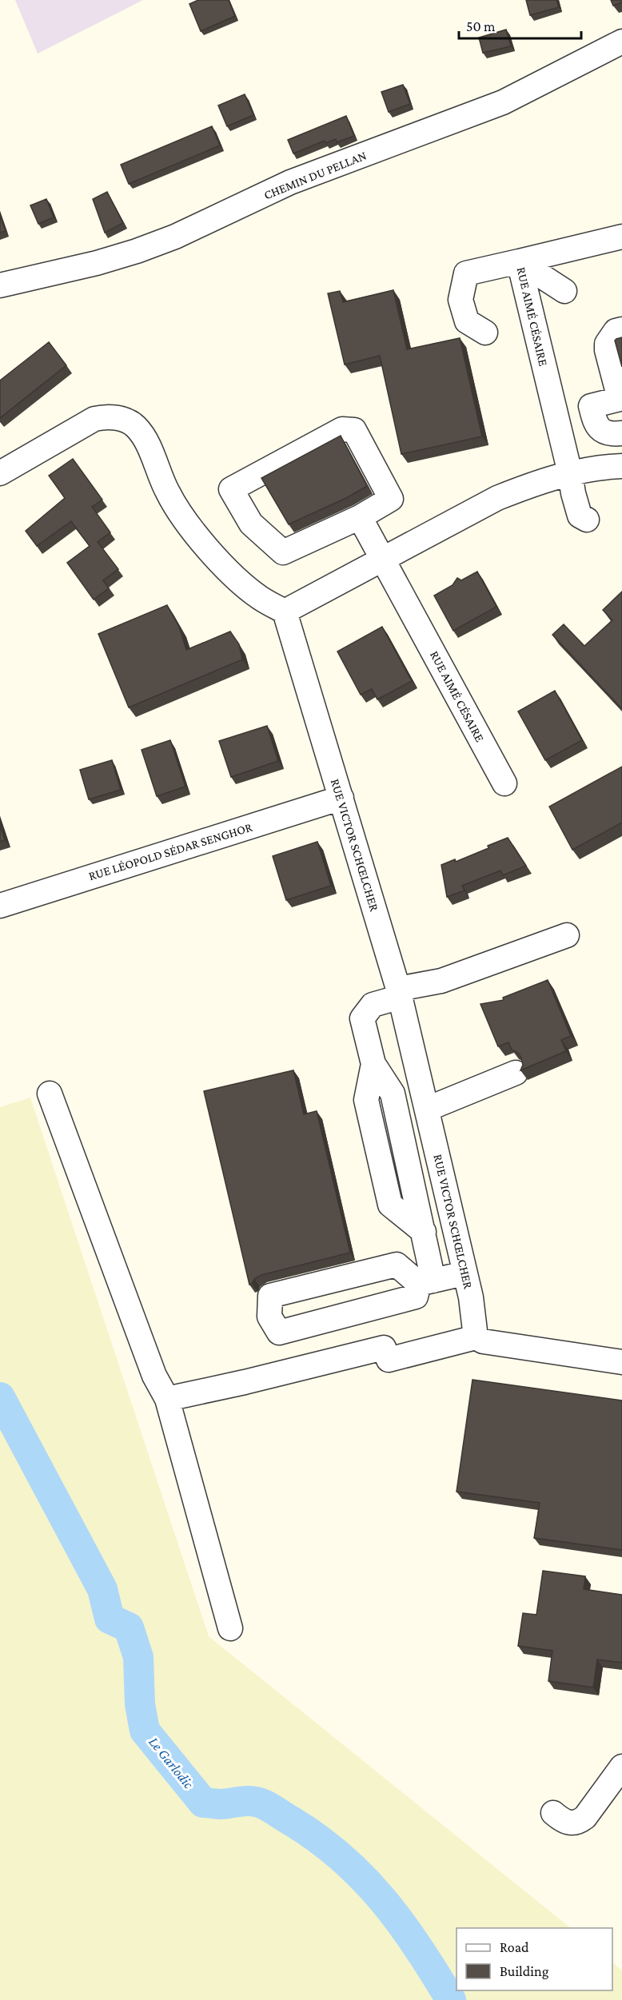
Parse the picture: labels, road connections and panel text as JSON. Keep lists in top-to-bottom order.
{
  "streets": {
    "street": [
      "CHEMIN DU PELLAN",
      "RUE AIMÉ CÉSAIRE",
      "RUE VICTOR SCHŒLCHER",
      "RUE LÉOPOLD SÉDAR SENGHOR"
    ]
  },
  "crossings": [
    ["RUE VICTOR SCHŒLCHER", "RUE LÉOPOLD SÉDAR SENGHOR"]
  ],
  "water": ["Le Garlodic"],
  "legend": ["Road", "Building"],
  "scale_bar": "50 m"
}
